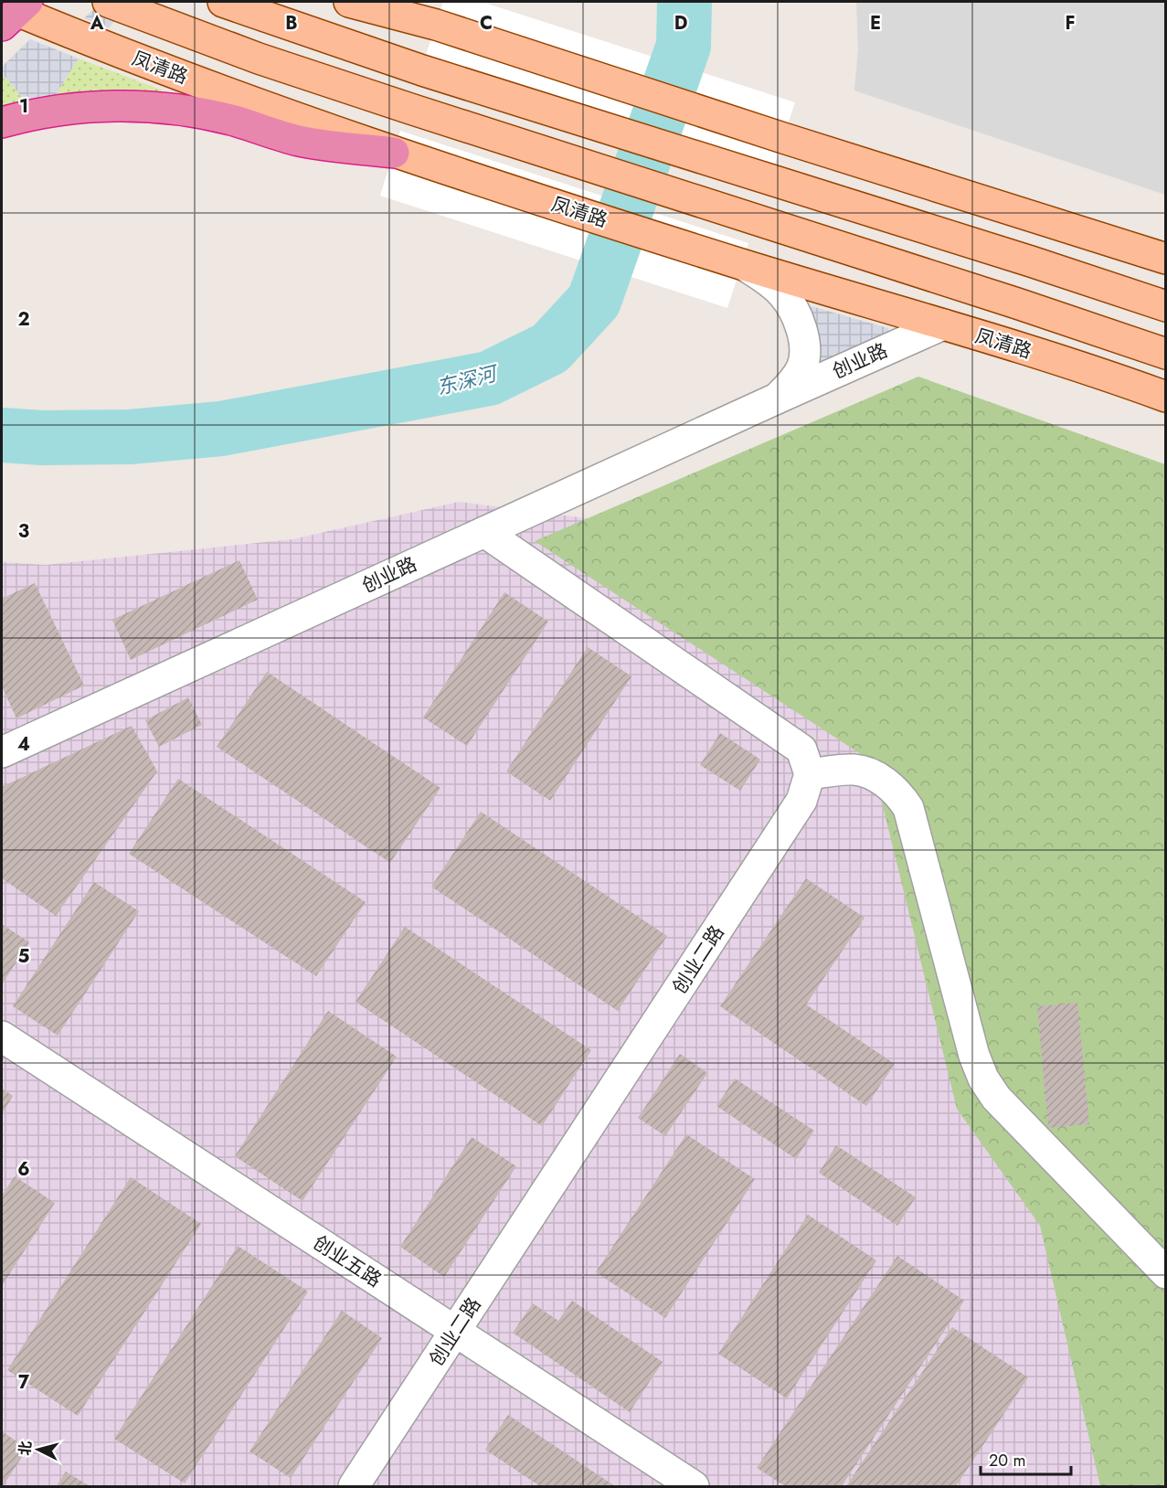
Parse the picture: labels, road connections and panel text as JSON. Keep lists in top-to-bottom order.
{
  "streets": {
    "main road": ["凤清路"],
    "street": ["创业路", "创业二路", "创业五路"]
  },
  "crossings": [
    ["凤清路", "创业路"],
    ["创业二路", "创业五路"]
  ],
  "water": ["东深河"],
  "scale_bar": "20 m",
  "north": "left",
  "grid": {
    "columns": [
      "A",
      "B",
      "C",
      "D",
      "E",
      "F"
    ],
    "rows": [
      "1",
      "2",
      "3",
      "4",
      "5",
      "6",
      "7"
    ]
  }
}
